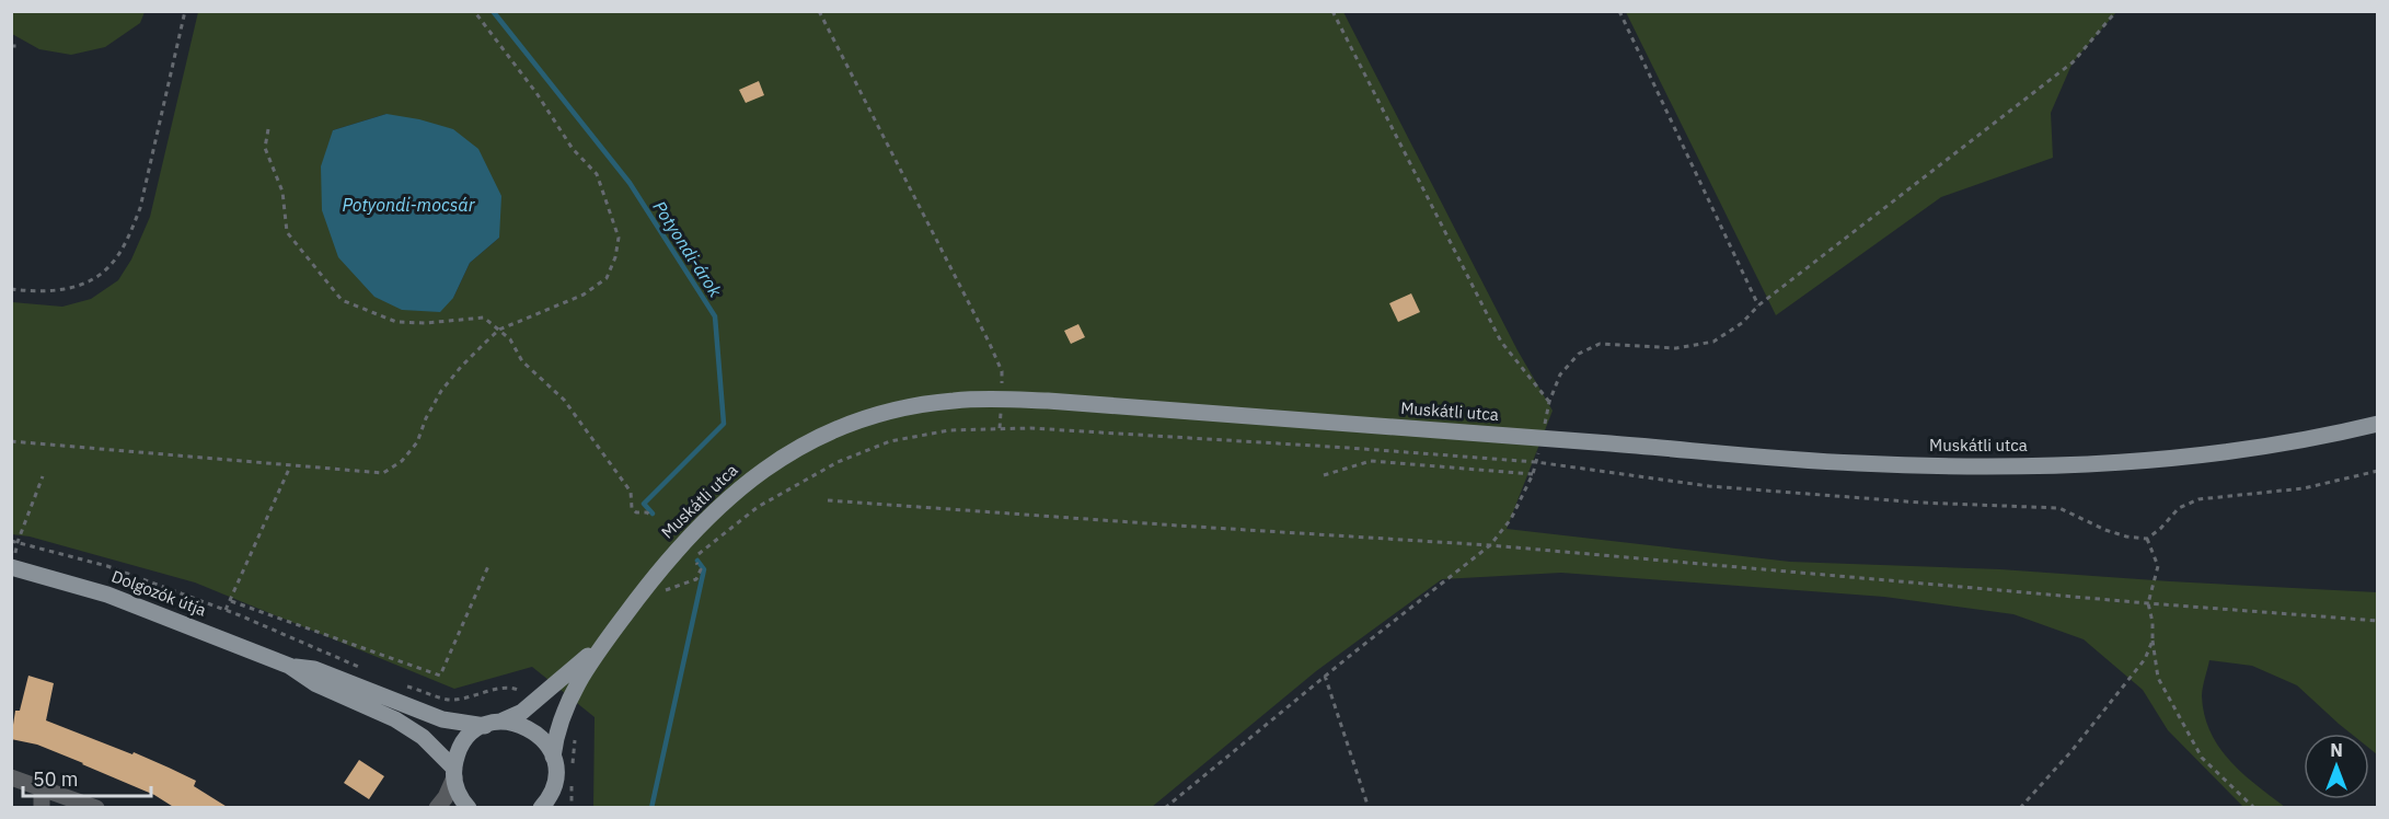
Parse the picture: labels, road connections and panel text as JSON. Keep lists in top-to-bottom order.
{
  "streets": {
    "main road": ["Muskátli utca", "Dolgozók útja"]
  },
  "crossings": [
    ["Muskátli utca", "Dolgozók útja"]
  ],
  "water": ["Potyondi-mocsár", "Potyondi-árok"],
  "scale_bar": "50 m",
  "north": "top"
}
